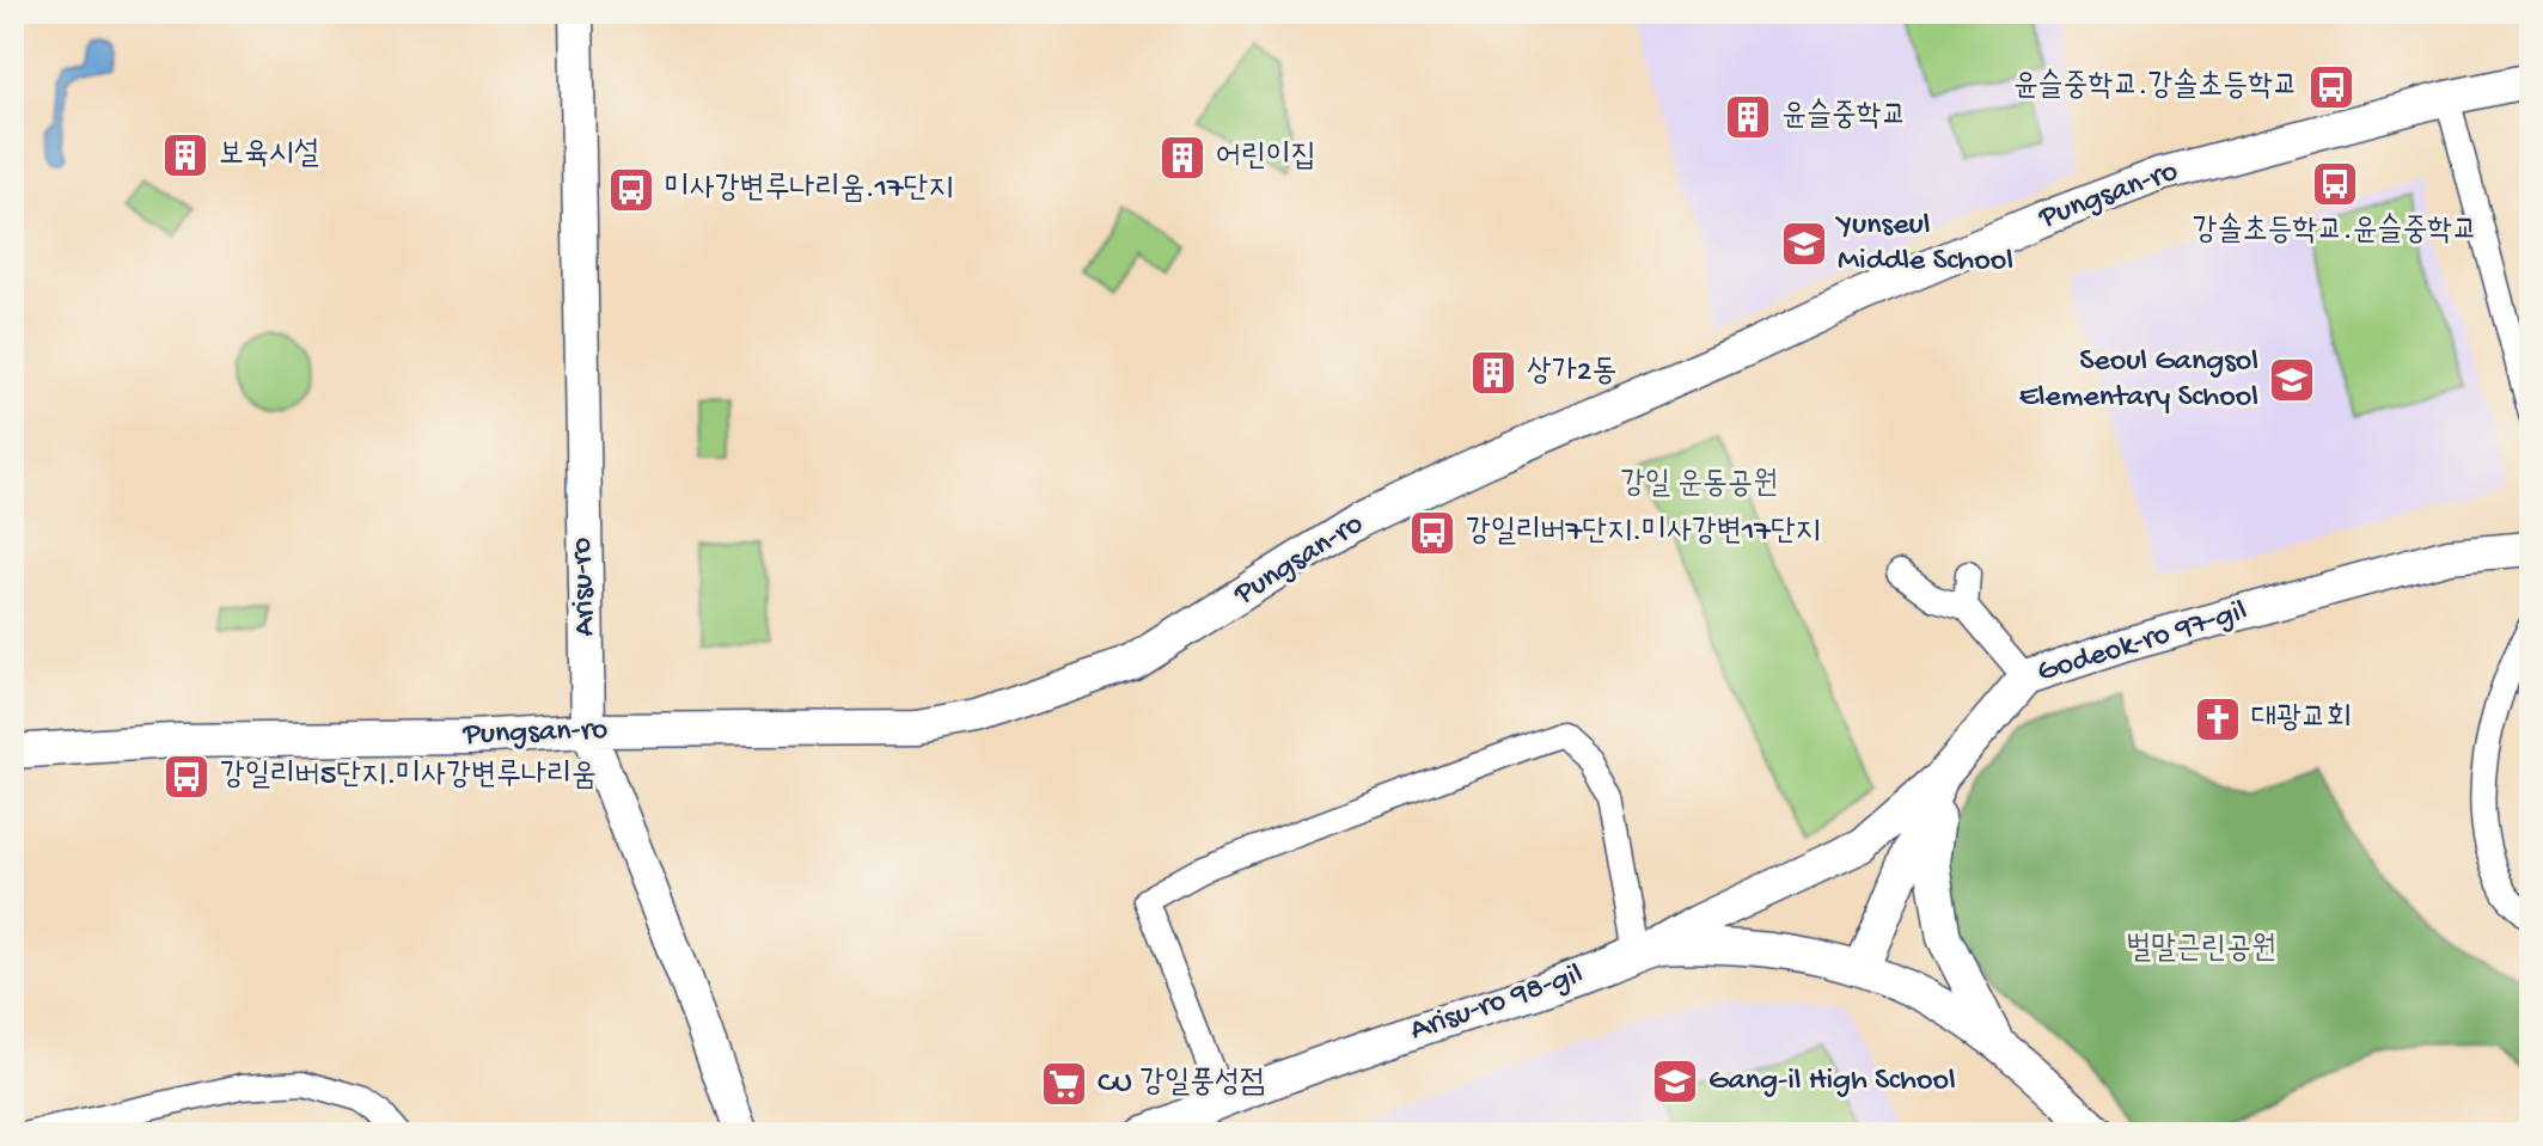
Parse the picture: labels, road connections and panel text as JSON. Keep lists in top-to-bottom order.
{
  "streets": {
    "street": [
      "Pungsan-ro",
      "Arisu-ro",
      "Godeok-ro 97-gil",
      "Arisu-ro 98-gil"
    ]
  },
  "crossings": [
    ["Pungsan-ro", "Arisu-ro"],
    ["Godeok-ro 97-gil", "Arisu-ro 98-gil"]
  ],
  "parks": ["강일 운동공원", "벌말근린공원"],
  "places": {
    "bus stop": [
      "윤슬중학교.강솔초등학교",
      "강솔초등학교.윤슬중학교",
      "미사강변루나리움.17단지",
      "강일리버7단지.미사강변17단지",
      "강일리버5단지.미사강변루나리움"
    ],
    "building": [
      "윤슬중학교",
      "보육시설",
      "어린이집",
      "상가2동"
    ],
    "school or university": ["Yunseul Middle School", "Seoul Gangsol Elementary School", "Gang-il High School"],
    "church": ["대광교회"],
    "supermarket": ["CU 강일풍성점"]
  }
}
